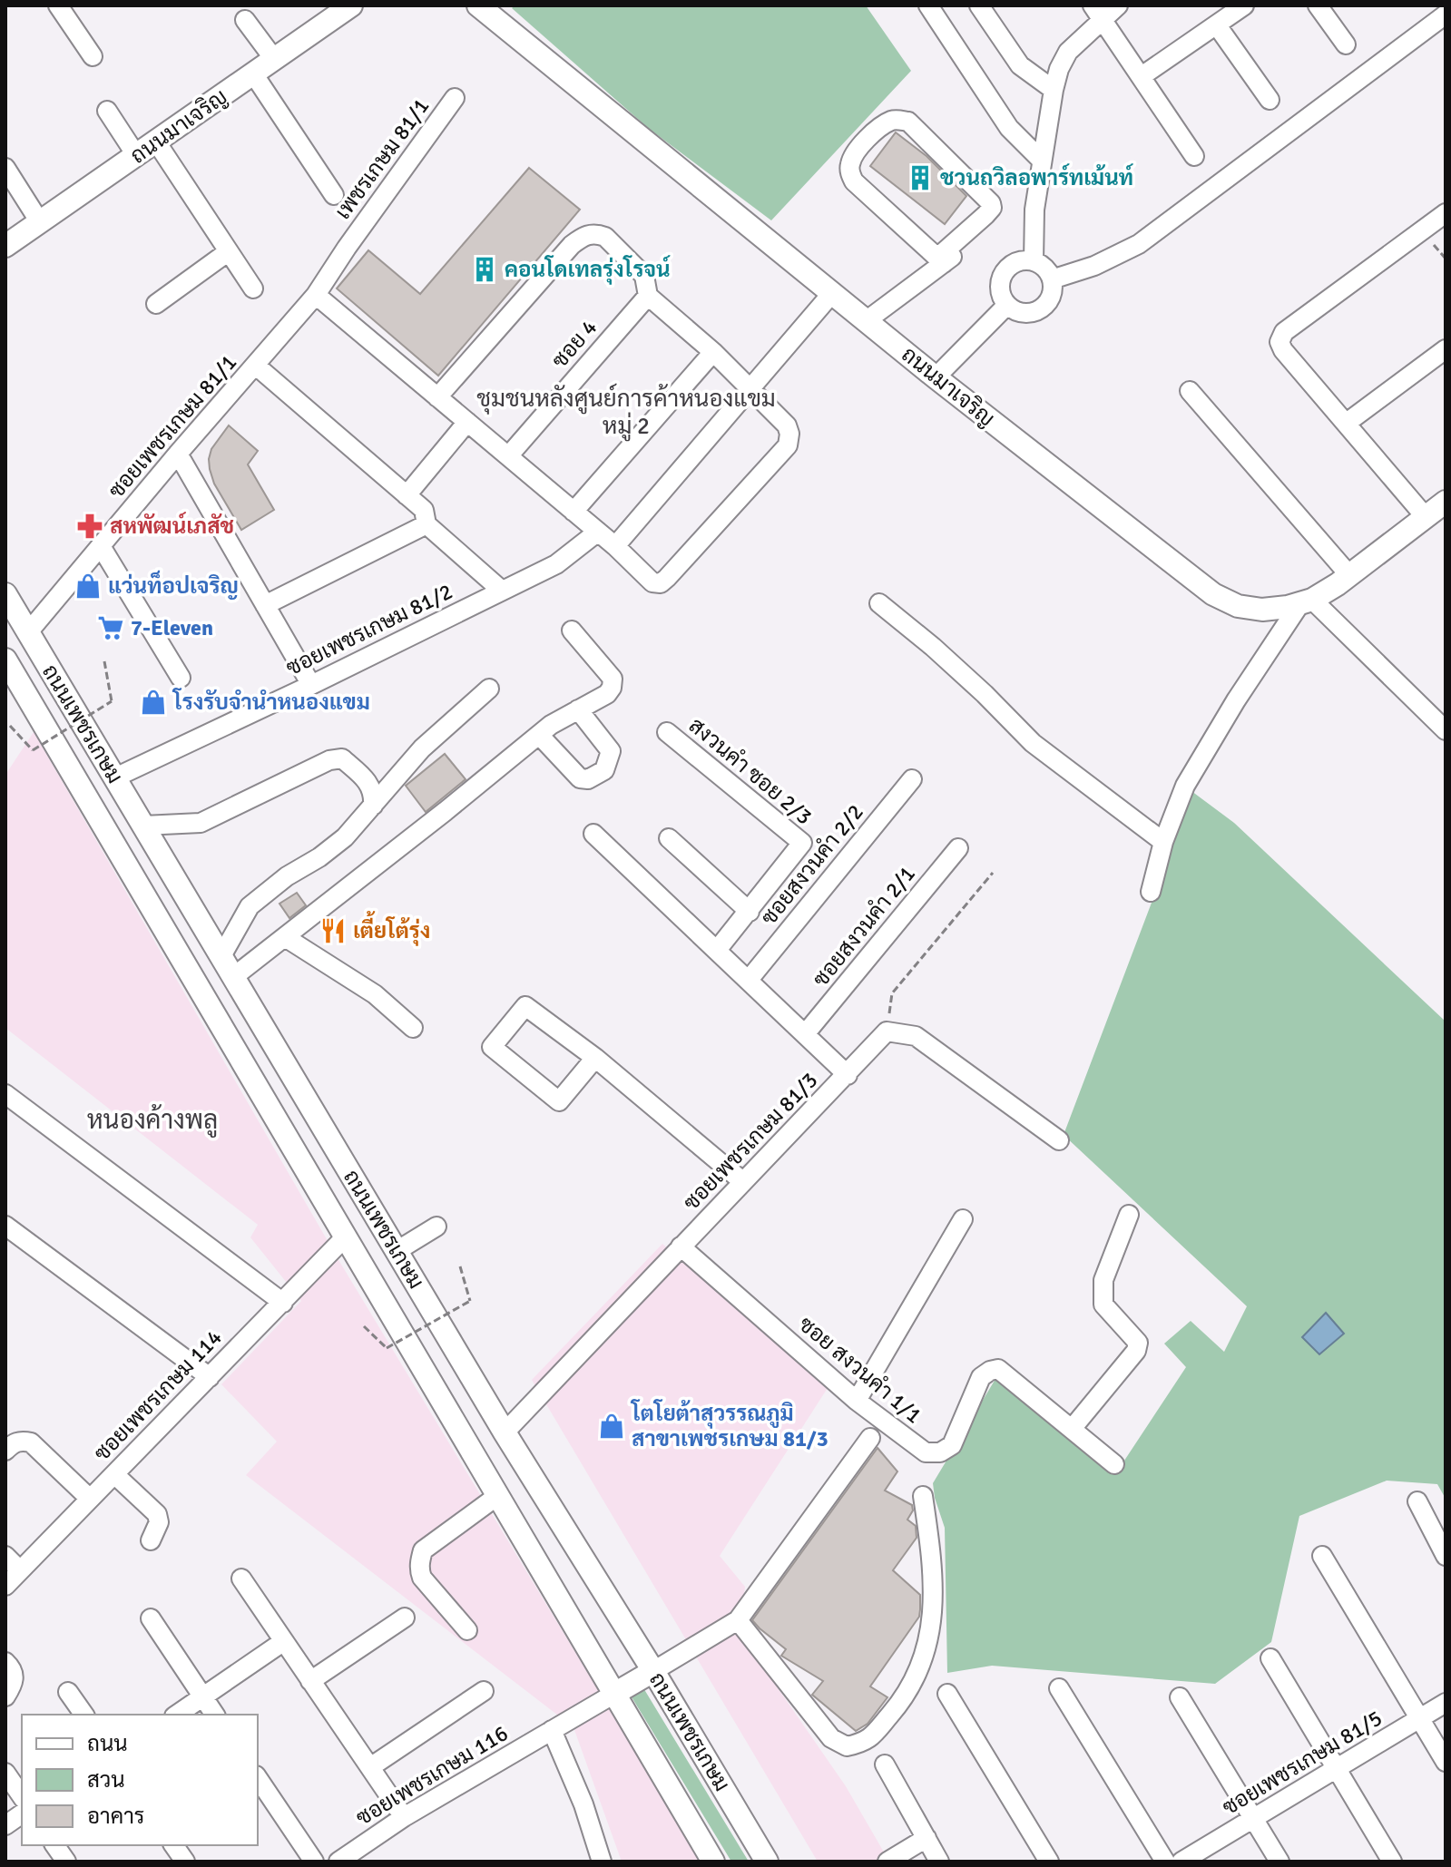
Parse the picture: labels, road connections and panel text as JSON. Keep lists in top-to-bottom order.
{
  "streets": {
    "main road": ["ถนนมาเจริญ", "ถนนเพชรเกษม"],
    "street": [
      "เพชรเกษม 81/1",
      "ซอย 4",
      "ซอยเพชรเกษม 81/1",
      "ซอยเพชรเกษม 81/2",
      "สงวนคำ ซอย 2/3",
      "ซอยสงวนคำ 2/2",
      "ซอยสงวนคำ 2/1",
      "ซอยเพชรเกษม 81/3",
      "ซอย สงวนคำ 1/1",
      "ซอยเพชรเกษม 114",
      "ซอยเพชรเกษม 81/5",
      "ซอยเพชรเกษม 116"
    ]
  },
  "crossings": [
    ["เพชรเกษม 81/1", "ซอยเพชรเกษม 81/1"],
    ["ซอยเพชรเกษม 81/1", "ถนนเพชรเกษม"],
    ["ซอยเพชรเกษม 81/2", "ถนนเพชรเกษม"],
    ["ถนนเพชรเกษม", "ซอยเพชรเกษม 81/3"],
    ["ถนนเพชรเกษม", "ซอยเพชรเกษม 114"],
    ["ถนนเพชรเกษม", "ซอยเพชรเกษม 116"],
    ["ซอยเพชรเกษม 81/3", "ซอย สงวนคำ 1/1"]
  ],
  "districts": ["ชุมชนหลังศูนย์การค้าหนองแขม หมู่ 2", "หนองค้างพลู"],
  "places": {
    "building": ["ชวนถวิลอพาร์ทเม้นท์", "คอนโดเทลรุ่งโรจน์"],
    "pharmacy": ["สหพัฒน์เภสัช"],
    "shop": ["แว่นท็อปเจริญ", "โรงรับจำนำหนองแขม", "โตโยต้าสุวรรณภูมิ สาขาเพชรเกษม 81/3"],
    "supermarket": ["7-Eleven"],
    "restaurant": ["เตี้ยโต้รุ่ง"]
  },
  "legend": ["ถนน", "สวน", "อาคาร"]
}
